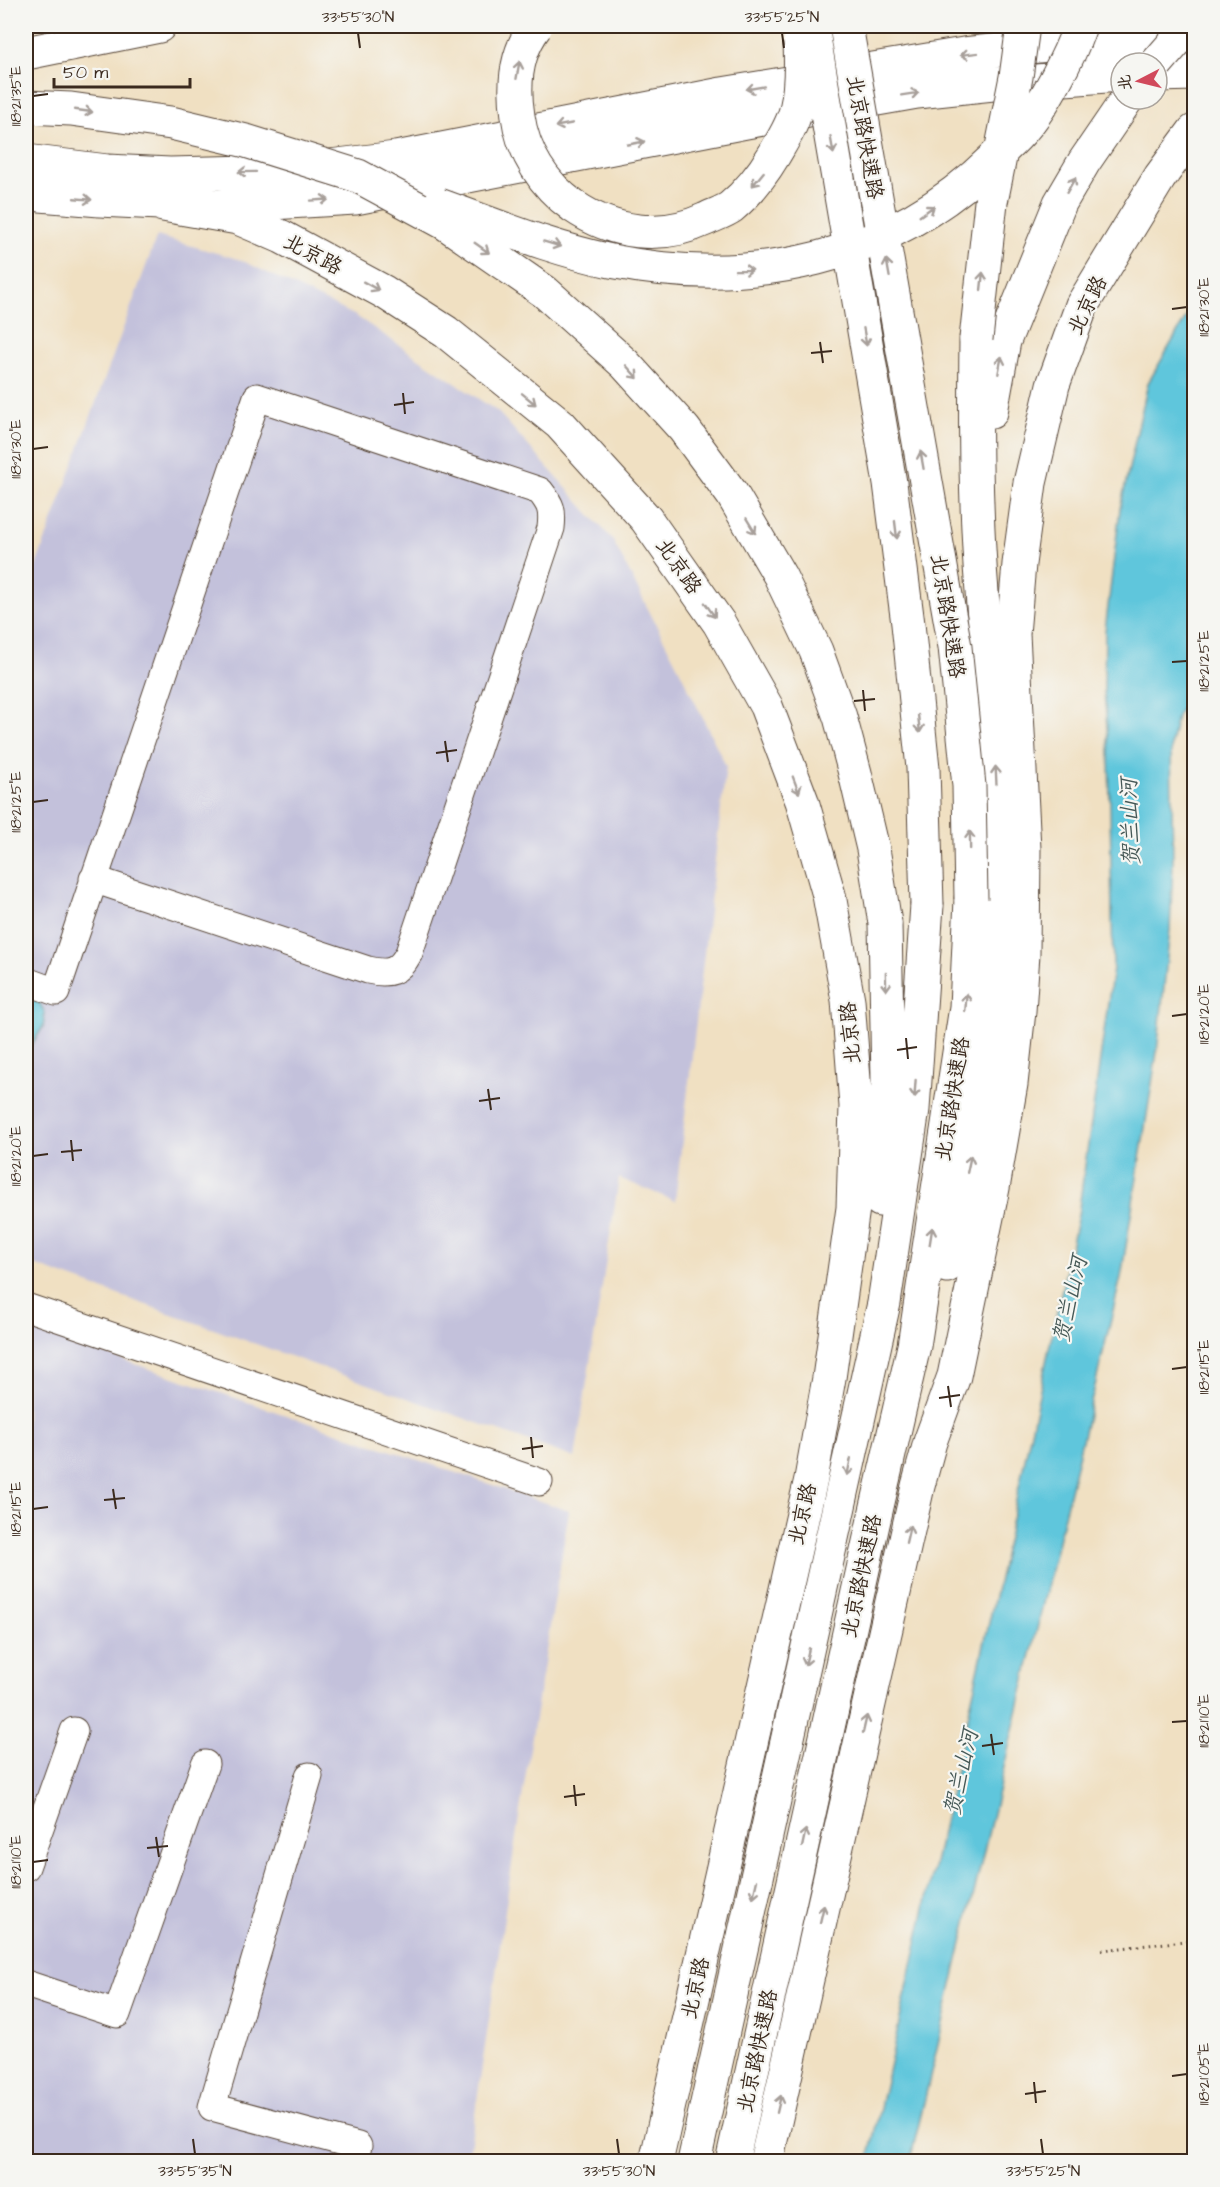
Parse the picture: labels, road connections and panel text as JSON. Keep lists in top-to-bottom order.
{
  "streets": {
    "main road": ["北京路快速路", "北京路"]
  },
  "water": ["贺兰山河"],
  "scale_bar": "50 m",
  "north": "left",
  "coordinates": [
    "33°55'30\"N",
    "33°55'25\"N",
    "118°21'35\"E",
    "118°21'30\"E",
    "118°21'25\"E",
    "118°21'20\"E",
    "118°21'15\"E",
    "118°21'10\"E",
    "118°21'05\"E",
    "33°55'35\"N"
  ]
}
